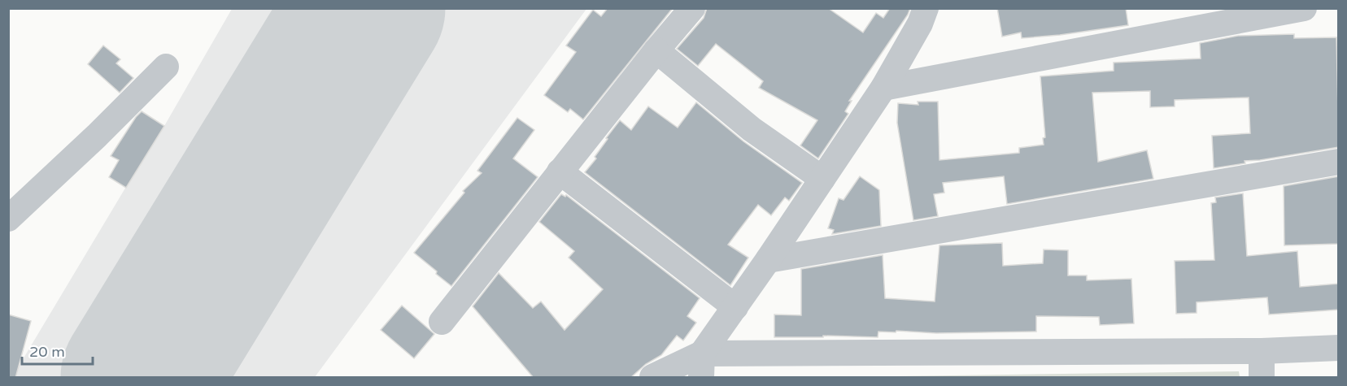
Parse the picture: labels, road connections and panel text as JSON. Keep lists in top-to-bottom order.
{
  "scale_bar": "20 m"
}
